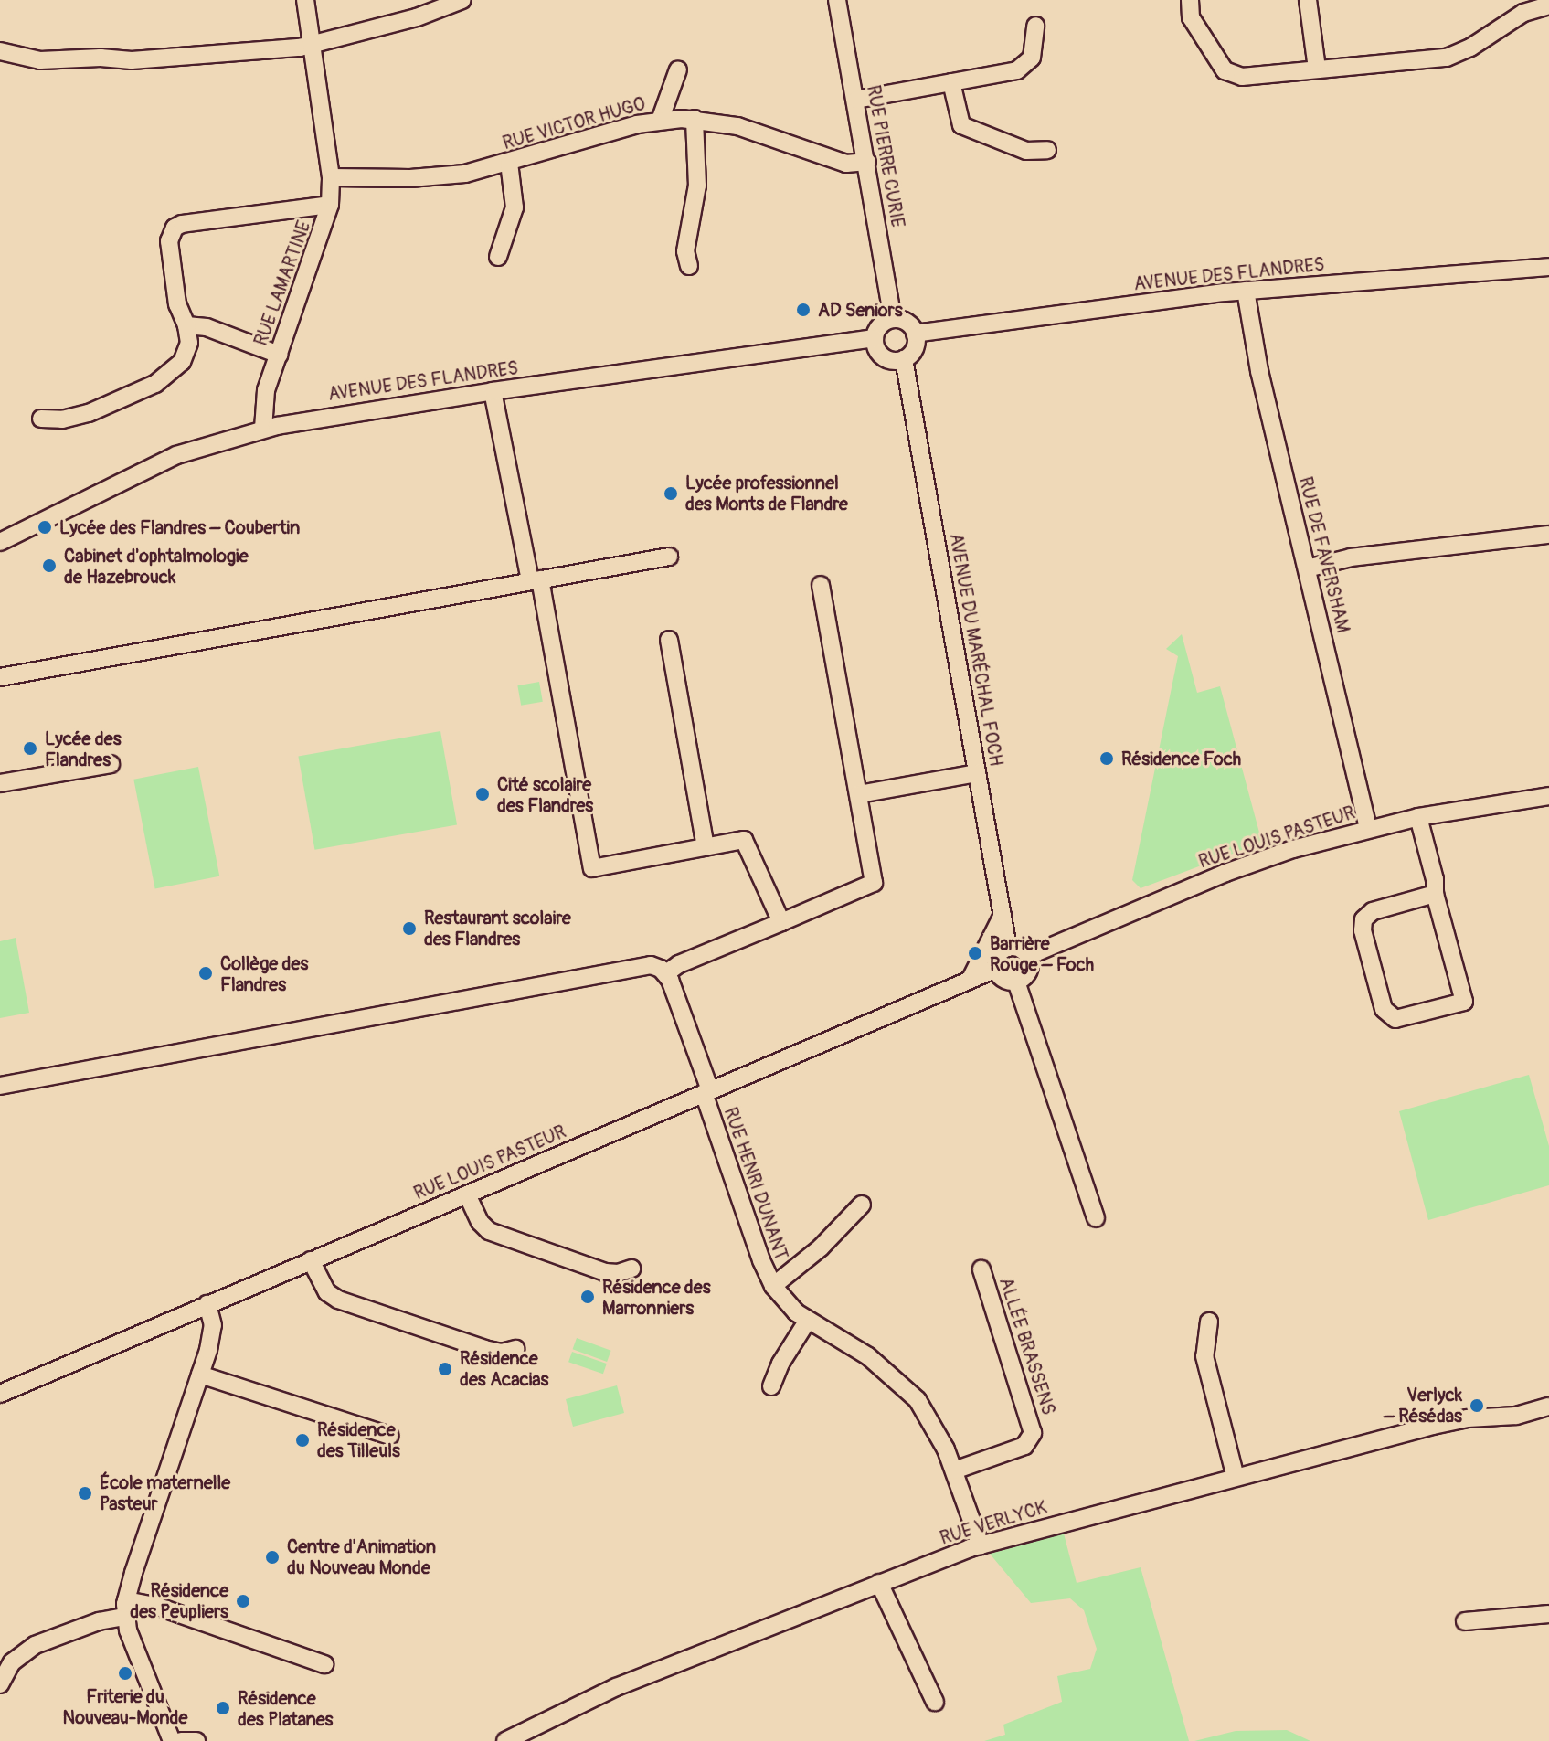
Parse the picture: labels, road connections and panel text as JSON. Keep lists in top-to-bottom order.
{
  "streets": {
    "street": [
      "RUE VICTOR HUGO",
      "RUE PIERRE CURIE",
      "AVENUE DES FLANDRES",
      "RUE LAMARTINE",
      "RUE DE FAVERSHAM",
      "AVENUE DU MARÉCHAL FOCH",
      "RUE LOUIS PASTEUR",
      "RUE HENRI DUNANT",
      "ALLÉE BRASSENS",
      "RUE VERLYCK"
    ]
  },
  "crossings": [
    ["RUE VICTOR HUGO", "RUE PIERRE CURIE"],
    ["RUE VICTOR HUGO", "RUE LAMARTINE"],
    ["RUE PIERRE CURIE", "AVENUE DES FLANDRES"],
    ["RUE PIERRE CURIE", "AVENUE DU MARÉCHAL FOCH"],
    ["AVENUE DES FLANDRES", "RUE LAMARTINE"],
    ["AVENUE DES FLANDRES", "RUE DE FAVERSHAM"],
    ["AVENUE DES FLANDRES", "AVENUE DU MARÉCHAL FOCH"],
    ["RUE DE FAVERSHAM", "RUE LOUIS PASTEUR"],
    ["AVENUE DU MARÉCHAL FOCH", "RUE LOUIS PASTEUR"],
    ["RUE LOUIS PASTEUR", "RUE HENRI DUNANT"],
    ["RUE HENRI DUNANT", "ALLÉE BRASSENS"],
    ["RUE HENRI DUNANT", "RUE VERLYCK"]
  ],
  "places": [
    "AD Seniors",
    "Lycée professionnel des Monts de Flandre",
    "Lycée des Flandres – Coubertin",
    "Cabinet d'ophtalmologie de Hazebrouck",
    "Lycée des Flandres",
    "Résidence Foch",
    "Cité scolaire des Flandres",
    "Restaurant scolaire des Flandres",
    "Barrière Rouge – Foch",
    "Collège des Flandres",
    "Résidence des Marronniers",
    "Résidence des Acacias",
    "Verlyck – Résédas",
    "Résidence des Tilleuls",
    "École maternelle Pasteur",
    "Centre d'Animation du Nouveau Monde",
    "Résidence des Peupliers",
    "Friterie du Nouveau-Monde",
    "Résidence des Platanes"
  ]
}
